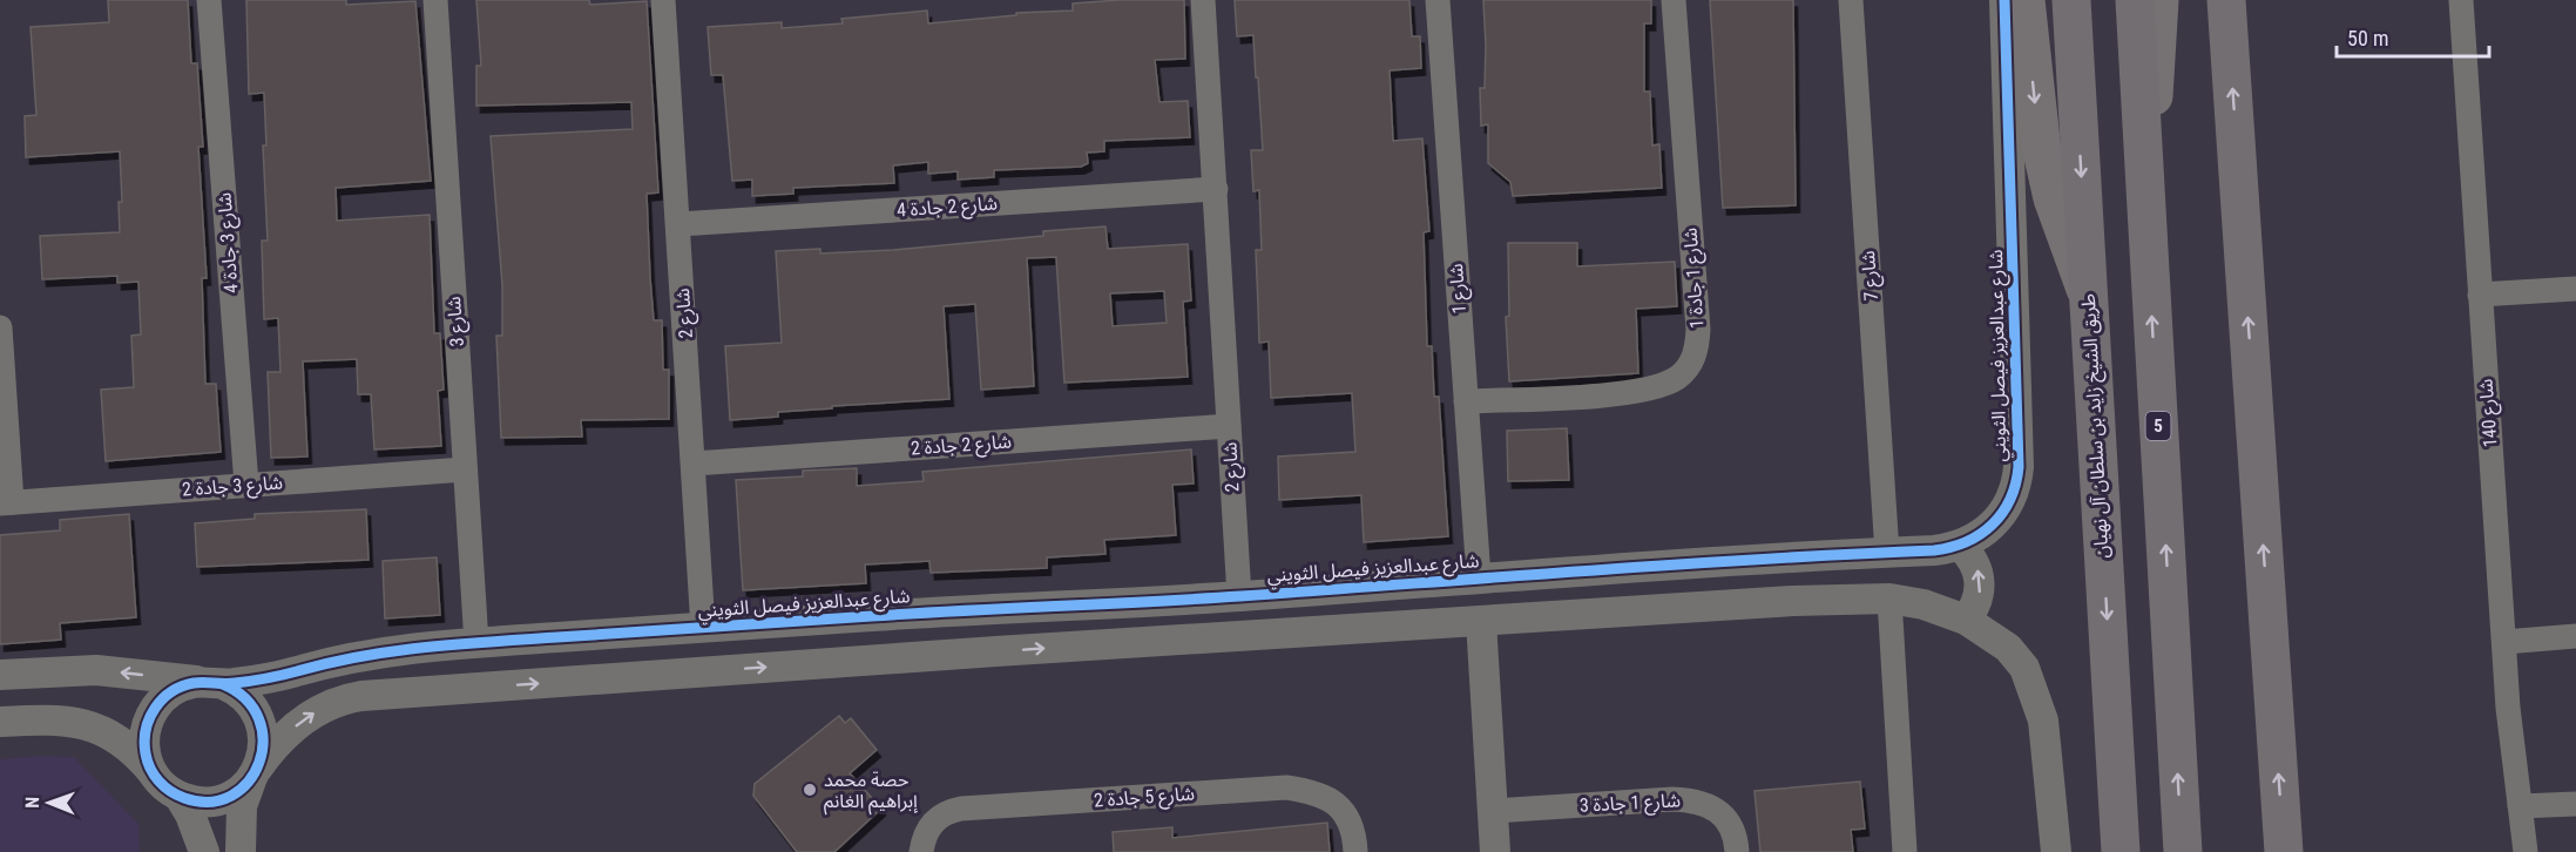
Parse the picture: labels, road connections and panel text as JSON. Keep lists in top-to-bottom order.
{
  "streets": {
    "highway": ["طريق الشيخ زايد بن سلطان آل نهيان", "5"],
    "street": [
      "شارع 2 جادة 4",
      "شارع 3 جادة 4",
      "شارع 7",
      "شارع 1 جادة 1",
      "شارع 1",
      "شارع 2",
      "شارع 3",
      "شارع عبدالعزيز فيصل الثويني",
      "شارع 140",
      "شارع 2 جادة 2",
      "شارع 3 جادة 2",
      "شارع 5 جادة 2",
      "شارع 1 جادة 3"
    ]
  },
  "crossings": [
    ["شارع 2 جادة 4", "شارع 2"],
    ["شارع 3 جادة 4", "شارع 3 جادة 2"],
    ["شارع 7", "شارع عبدالعزيز فيصل الثويني"],
    ["شارع 1 جادة 1", "شارع 1"],
    ["شارع 1", "شارع عبدالعزيز فيصل الثويني"],
    ["شارع 2", "شارع عبدالعزيز فيصل الثويني"],
    ["شارع 2", "شارع 2 جادة 2"],
    ["شارع 3", "شارع عبدالعزيز فيصل الثويني"],
    ["شارع 3", "شارع 3 جادة 2"]
  ],
  "places": ["حصة محمد إبراهيم الغانم"],
  "scale_bar": "50 m",
  "north": "left"
}
